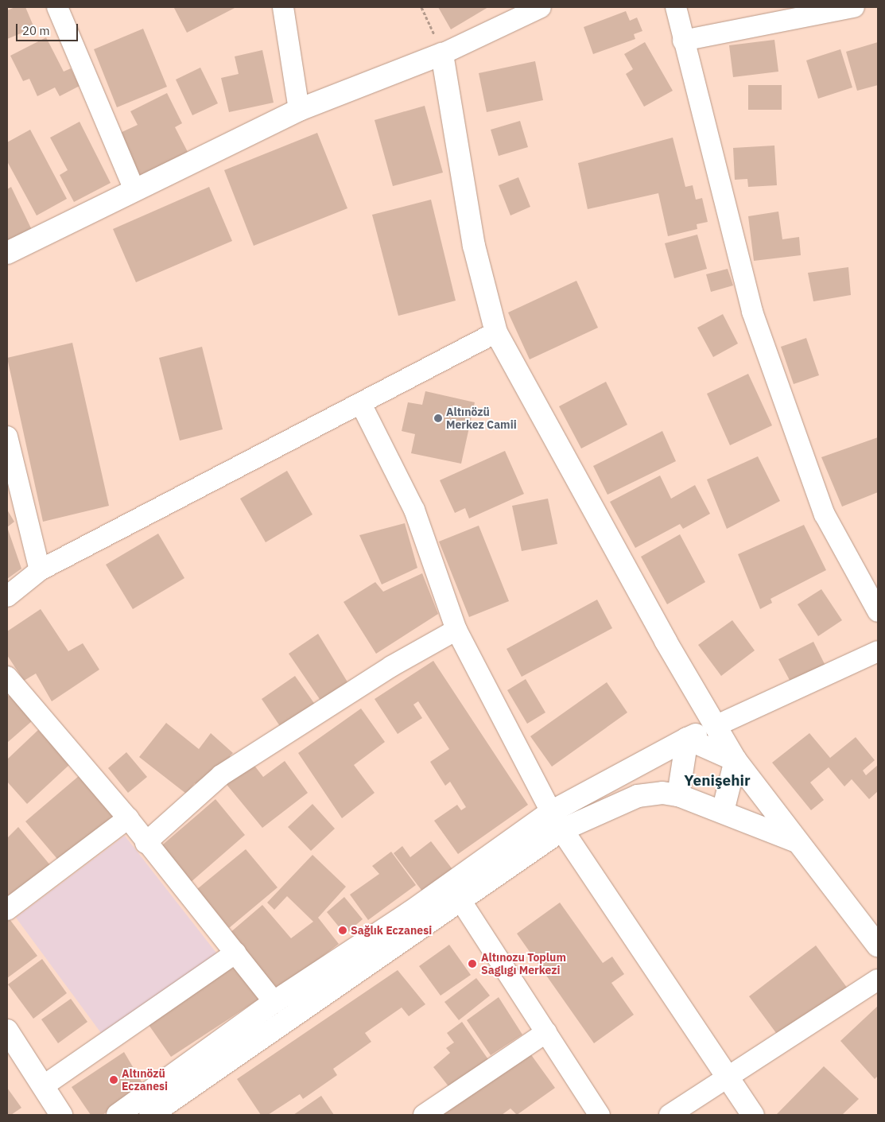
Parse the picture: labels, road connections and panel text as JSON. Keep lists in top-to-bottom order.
{
  "districts": ["Yenişehir"],
  "places": [
    "Altınözü Merkez Camii",
    "Sağlık Eczanesi",
    "Altınozu Toplum Saglıgı Merkezi",
    "Altınözü Eczanesi"
  ],
  "scale_bar": "20 m"
}
